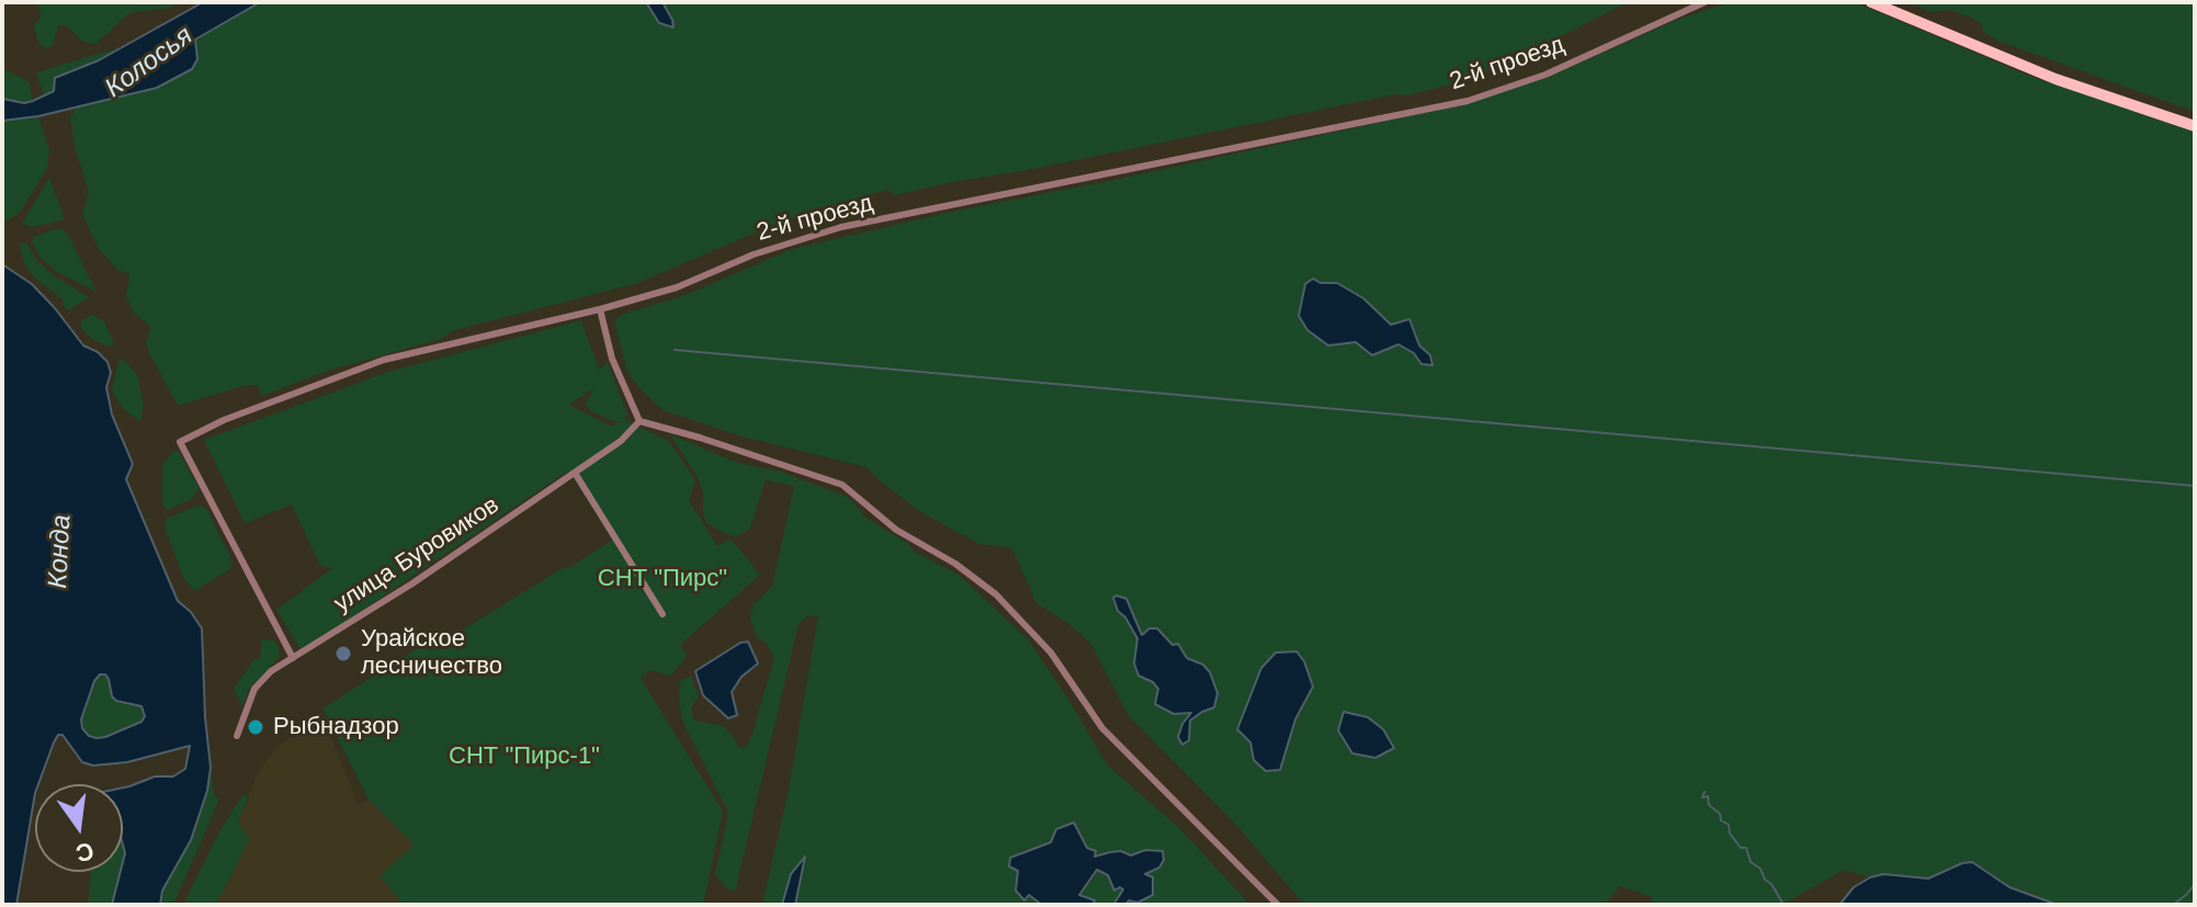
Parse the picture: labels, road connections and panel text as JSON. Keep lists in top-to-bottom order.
{
  "streets": {
    "street": ["2-й проезд", "улица Буровиков"]
  },
  "crossings": [
    ["2-й проезд", "улица Буровиков"]
  ],
  "water": ["Колосья", "Конда"],
  "parks": ["СНТ \"Пирс\"", "СНТ \"Пирс-1\""],
  "places": ["Урайское лесничество", "Рыбнадзор"],
  "north": "bottom"
}
